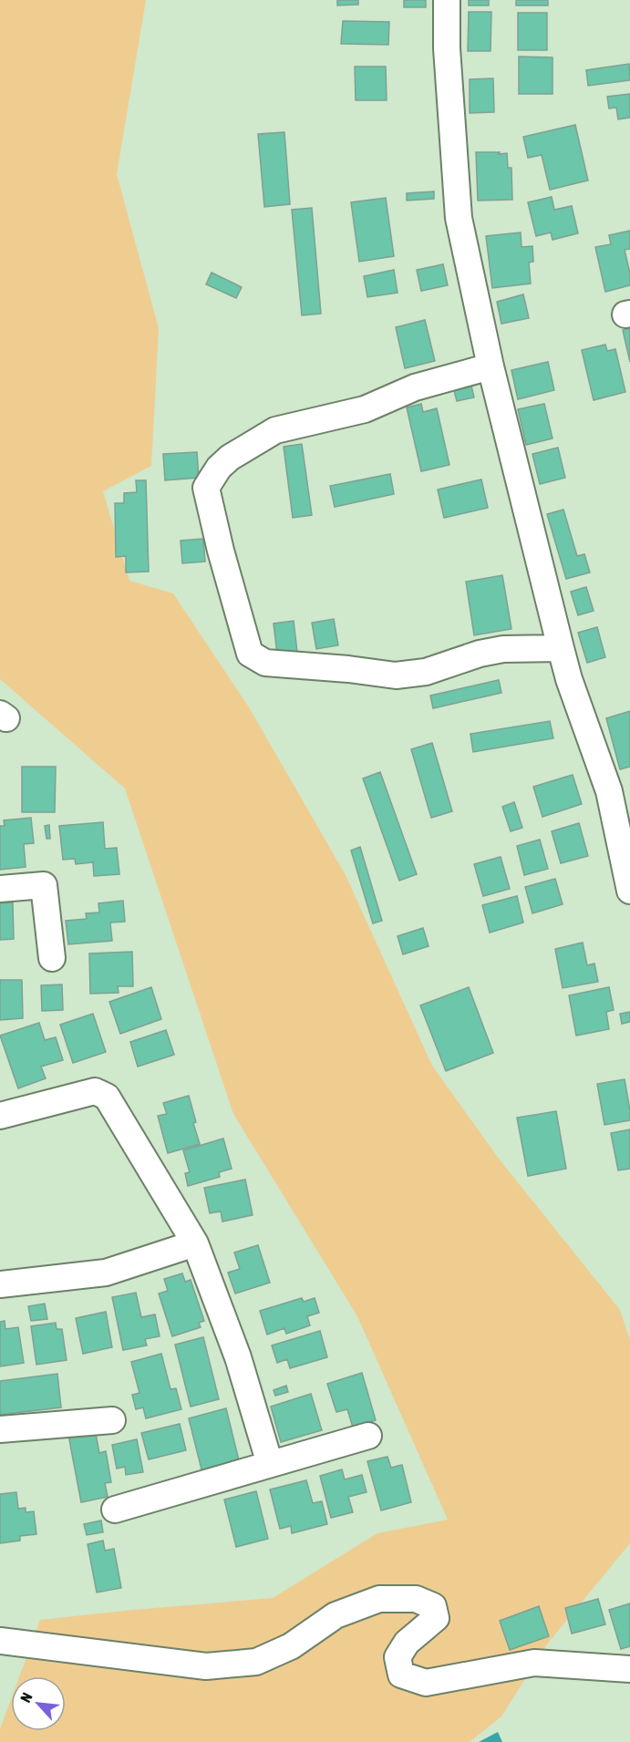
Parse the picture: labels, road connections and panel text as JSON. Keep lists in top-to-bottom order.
{
  "north": "top left"
}
